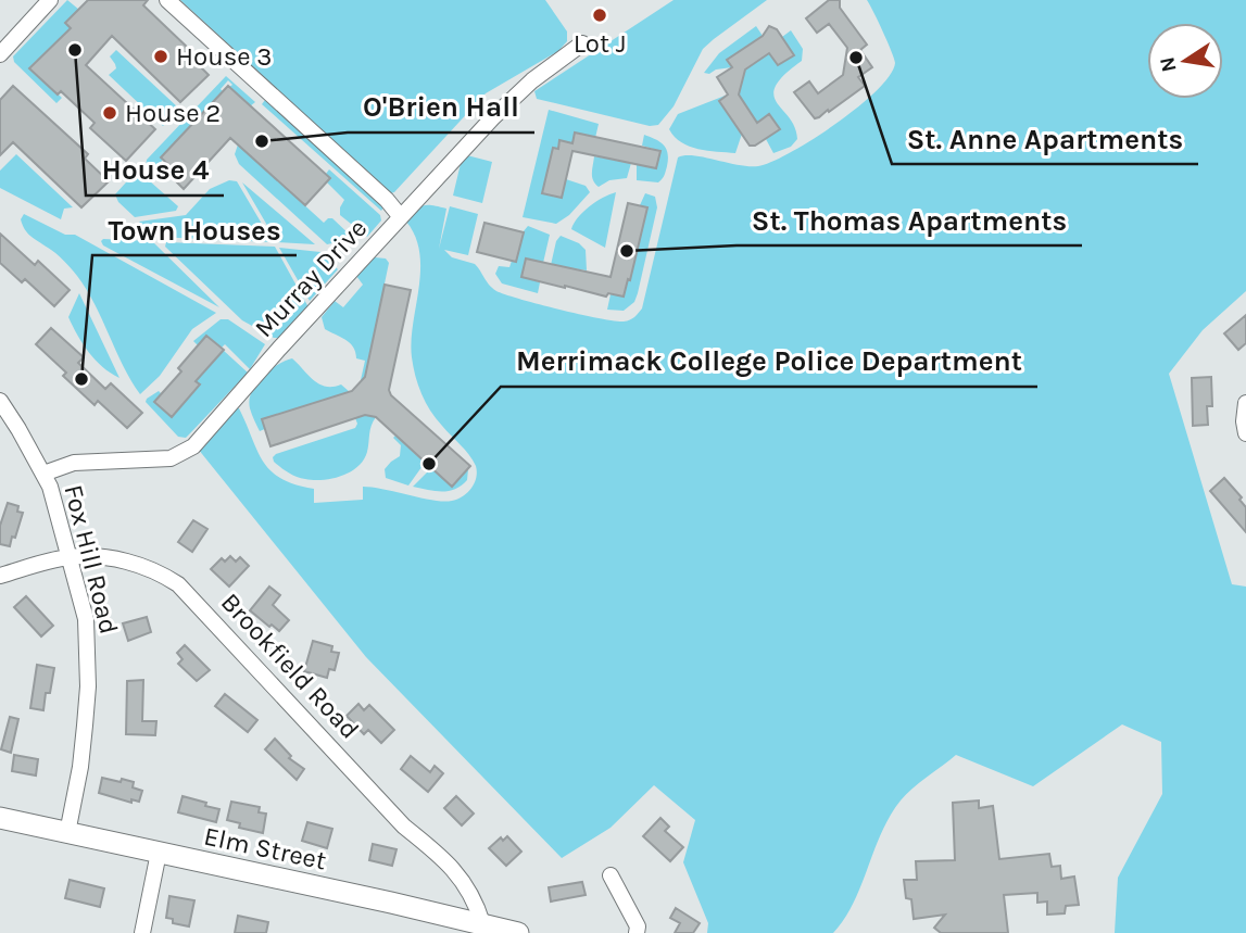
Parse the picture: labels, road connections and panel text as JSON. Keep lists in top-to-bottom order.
{
  "streets": {
    "main road": ["Elm Street"],
    "street": ["Murray Drive", "Fox Hill Road", "Brookfield Road"]
  },
  "crossings": [
    ["Murray Drive", "Fox Hill Road"],
    ["Fox Hill Road", "Brookfield Road"],
    ["Fox Hill Road", "Elm Street"],
    ["Brookfield Road", "Elm Street"]
  ],
  "places": [
    "Lot J",
    "House 4",
    "House 3",
    "St. Anne Apartments",
    "House 2",
    "O'Brien Hall",
    "St. Thomas Apartments",
    "Town Houses",
    "Merrimack College Police Department"
  ],
  "north": "left"
}
